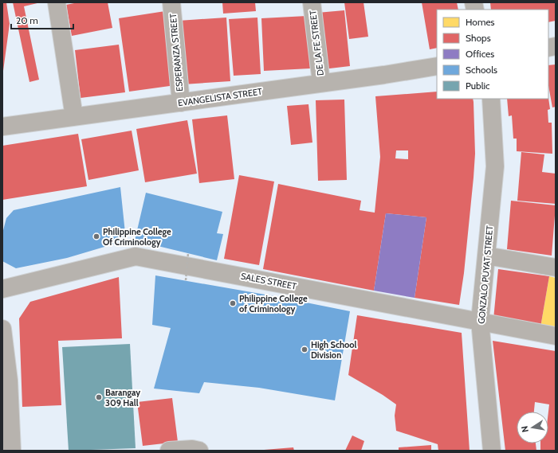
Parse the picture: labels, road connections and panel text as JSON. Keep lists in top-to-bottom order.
{
  "streets": {
    "street": [
      "DE LA FE STREET",
      "ESPERANZA STREET",
      "EVANGELISTA STREET",
      "GONZALO PUYAT STREET",
      "SALES STREET"
    ]
  },
  "crossings": [
    ["DE LA FE STREET", "EVANGELISTA STREET"],
    ["ESPERANZA STREET", "EVANGELISTA STREET"],
    ["GONZALO PUYAT STREET", "SALES STREET"]
  ],
  "places": [
    "Philippine College Of Criminology",
    "Philippine College of Criminology",
    "High School Division",
    "Barangay 309 Hall"
  ],
  "legend": [
    "Homes",
    "Shops",
    "Offices",
    "Schools",
    "Public"
  ],
  "scale_bar": "20 m",
  "north": "left"
}
